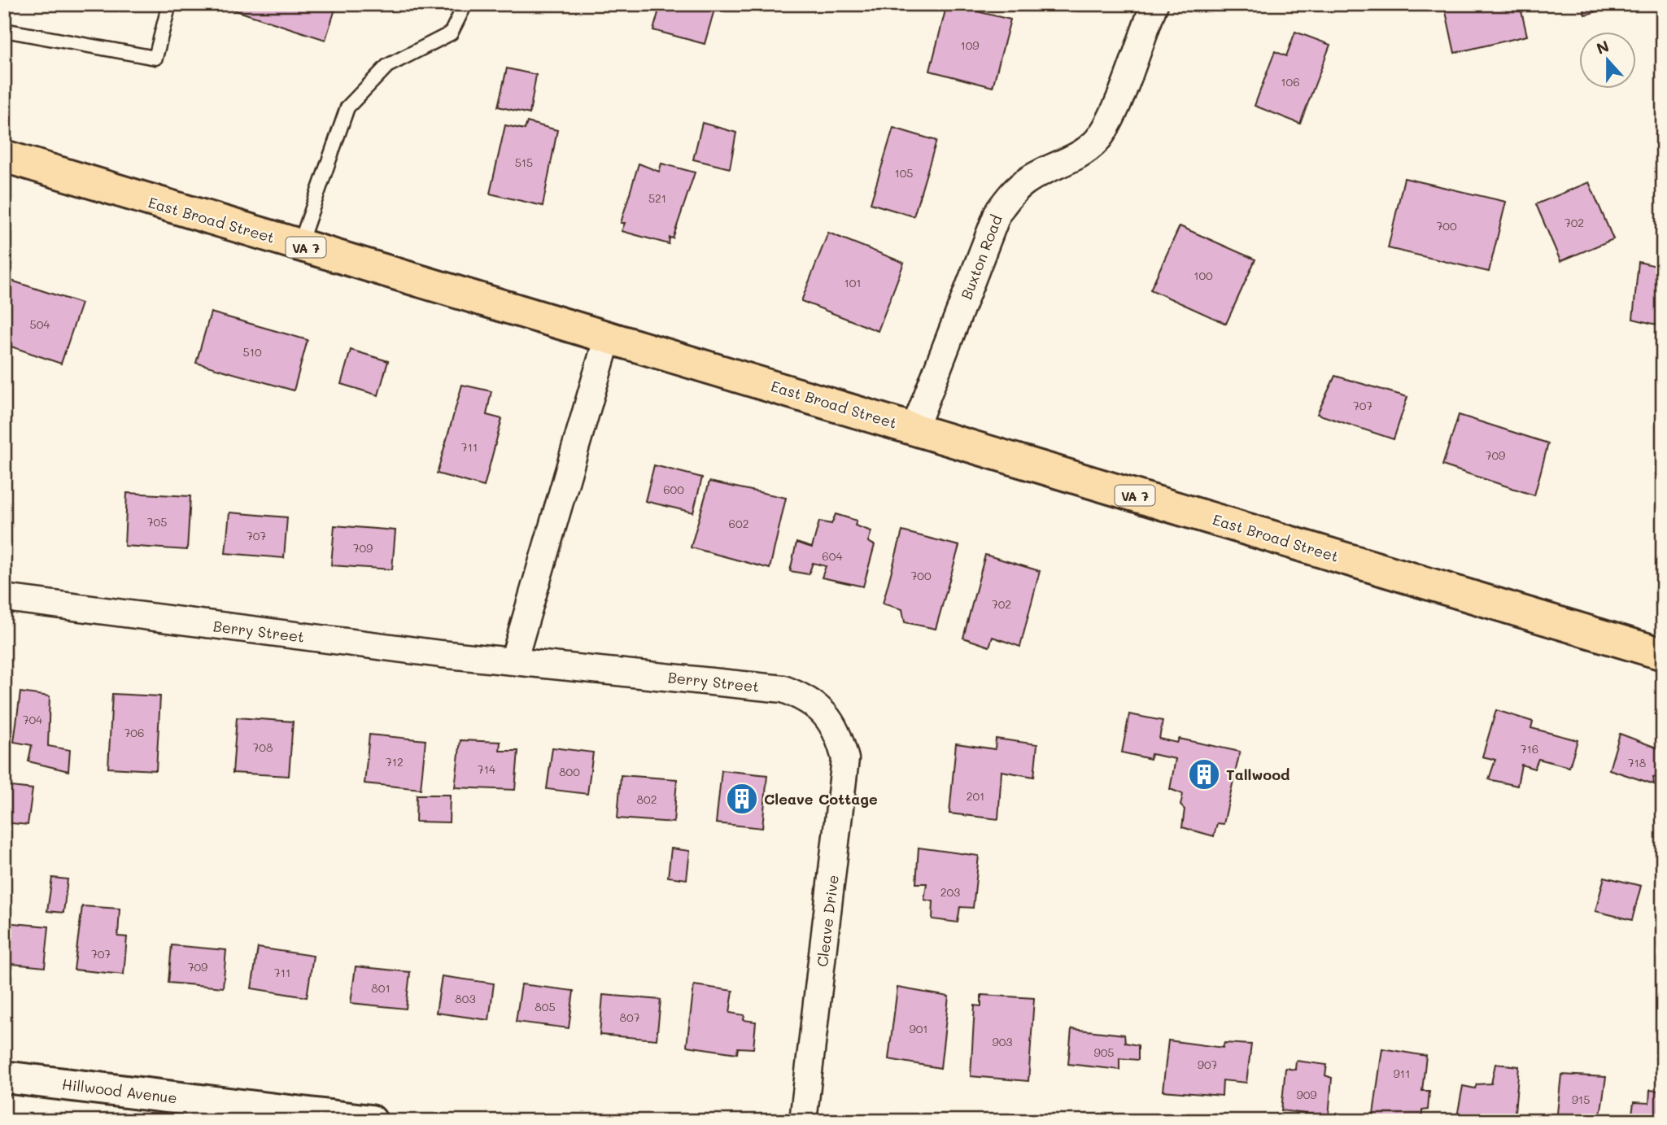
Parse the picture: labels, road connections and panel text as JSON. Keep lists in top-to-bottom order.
{
  "streets": {
    "main road": ["East Broad Street", "VA 7", "Hillwood Avenue"],
    "street": ["Buxton Road", "Berry Street", "Cleave Drive"]
  },
  "crossings": [
    ["East Broad Street", "Buxton Road"],
    ["Berry Street", "Cleave Drive"]
  ],
  "places": {
    "building": ["Tallwood", "Cleave Cottage"]
  },
  "house_numbers": [
    "109",
    "106",
    "515",
    "105",
    "521",
    "702",
    "700",
    "100",
    "101",
    "504",
    "510",
    "707",
    "711",
    "709",
    "600",
    "705",
    "602",
    "707",
    "709",
    "604",
    "700",
    "702",
    "704",
    "706",
    "708",
    "716",
    "712",
    "718",
    "714",
    "800",
    "201",
    "802",
    "203",
    "707",
    "709",
    "711",
    "801",
    "803",
    "805",
    "807",
    "901",
    "903",
    "905",
    "907",
    "911",
    "909",
    "915"
  ],
  "north": "top"
}
